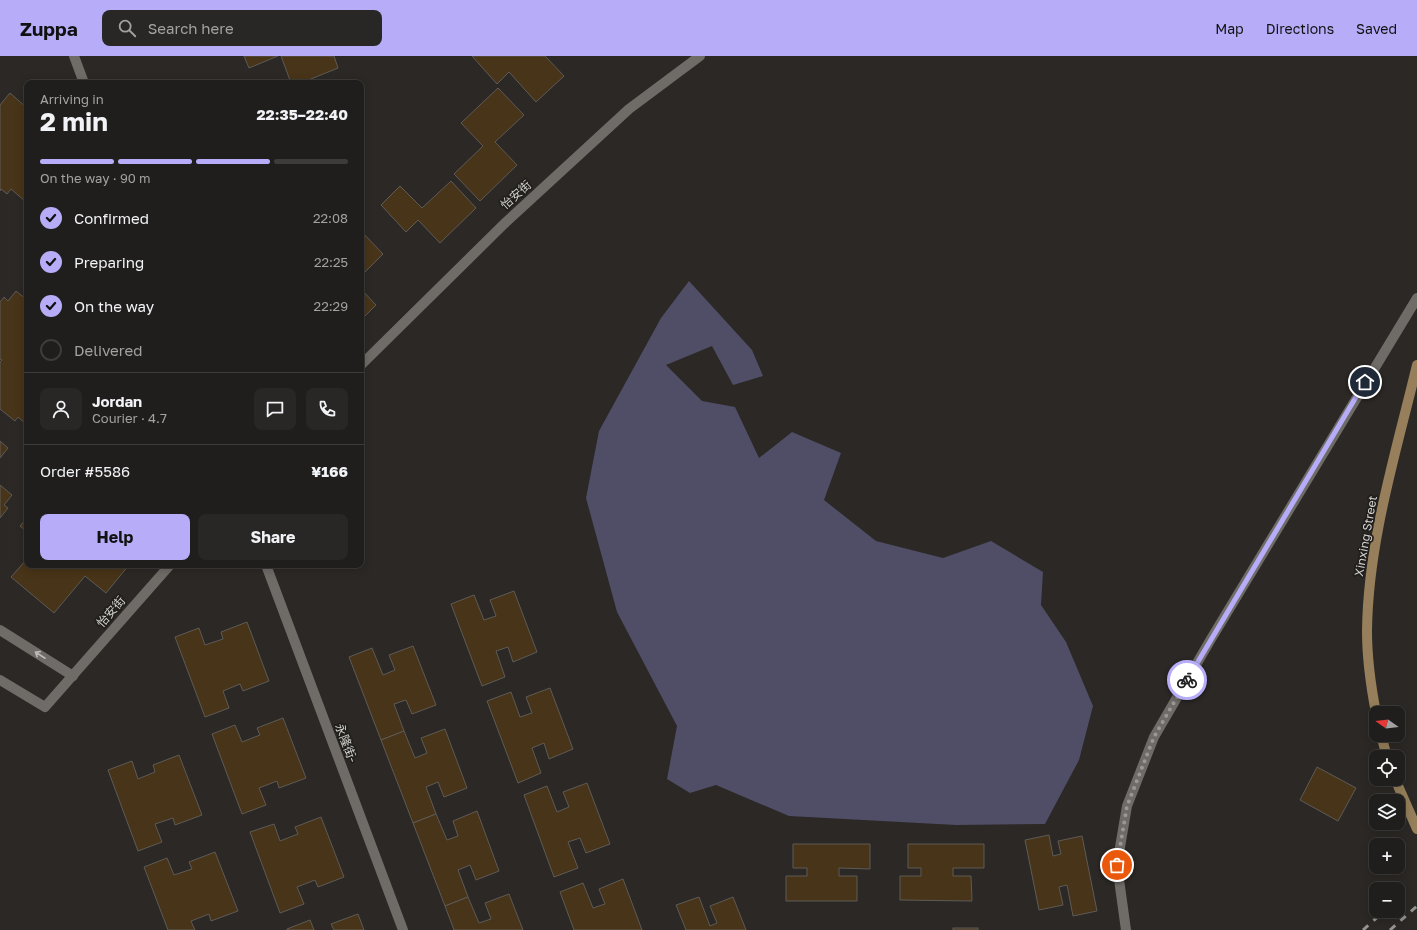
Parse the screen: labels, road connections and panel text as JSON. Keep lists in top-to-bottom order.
{
  "streets": {
    "main road": ["Xinxing Street"],
    "street": ["怡安街", "永隆街-"]
  },
  "north": "left",
  "page": {
    "header": "Zuppa",
    "search": "Search here",
    "nav": ["Map", "Directions", "Saved"],
    "heading": ["2 min", "Arriving in", "22:35–22:40"],
    "panel": [
      "Jordan",
      "Courier · 4.7",
      "Order #5586",
      "¥166"
    ],
    "bar": "On the way · 90 m",
    "list": [
      ["Confirmed", "22:08"],
      ["Preparing", "22:25"],
      ["On the way", "22:29"],
      "Delivered"
    ],
    "buttons": ["Help", "Share"],
    "map_buttons": ["+", "−"]
  }
}
